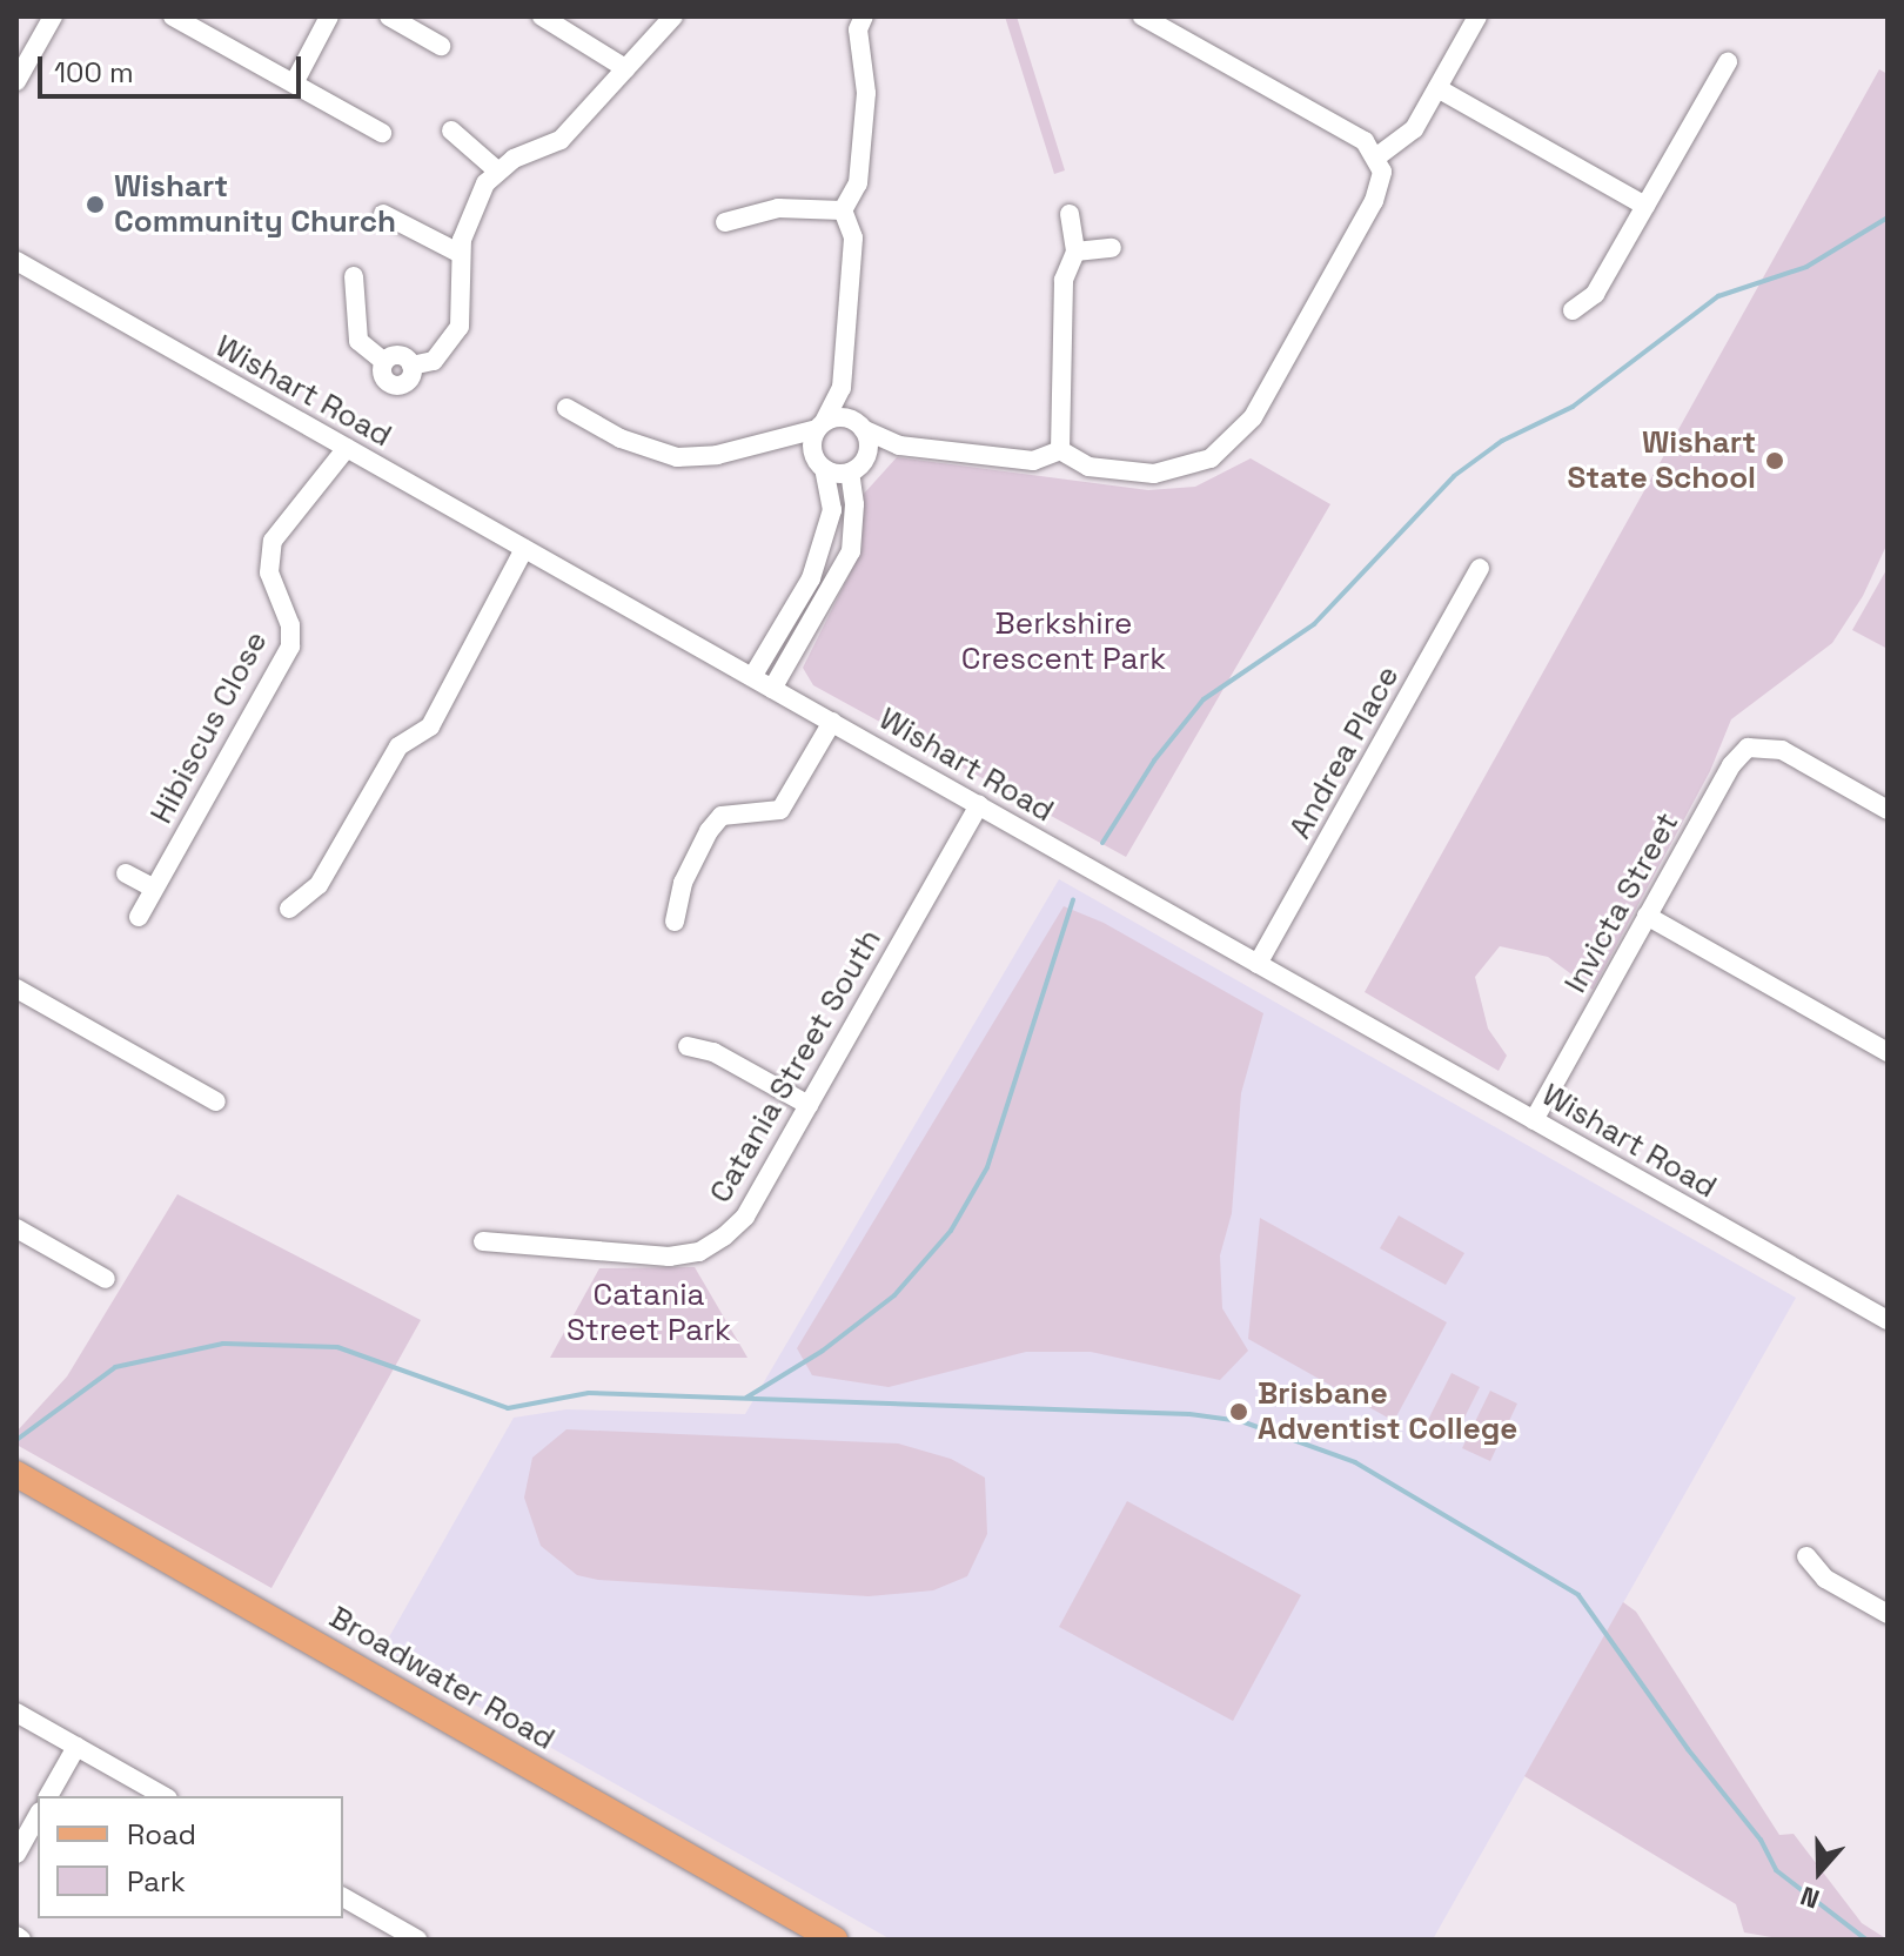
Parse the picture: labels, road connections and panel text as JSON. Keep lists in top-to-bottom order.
{
  "streets": {
    "main road": ["Broadwater Road"],
    "street": [
      "Wishart Road",
      "Hibiscus Close",
      "Andrea Place",
      "Invicta Street",
      "Catania Street South"
    ]
  },
  "crossings": [
    ["Wishart Road", "Hibiscus Close"],
    ["Wishart Road", "Andrea Place"],
    ["Wishart Road", "Invicta Street"],
    ["Wishart Road", "Catania Street South"]
  ],
  "parks": ["Berkshire Crescent Park", "Catania Street Park"],
  "places": ["Wishart Community Church", "Wishart State School", "Brisbane Adventist College"],
  "legend": ["Road", "Park"],
  "scale_bar": "100 m",
  "north": "bottom"
}
